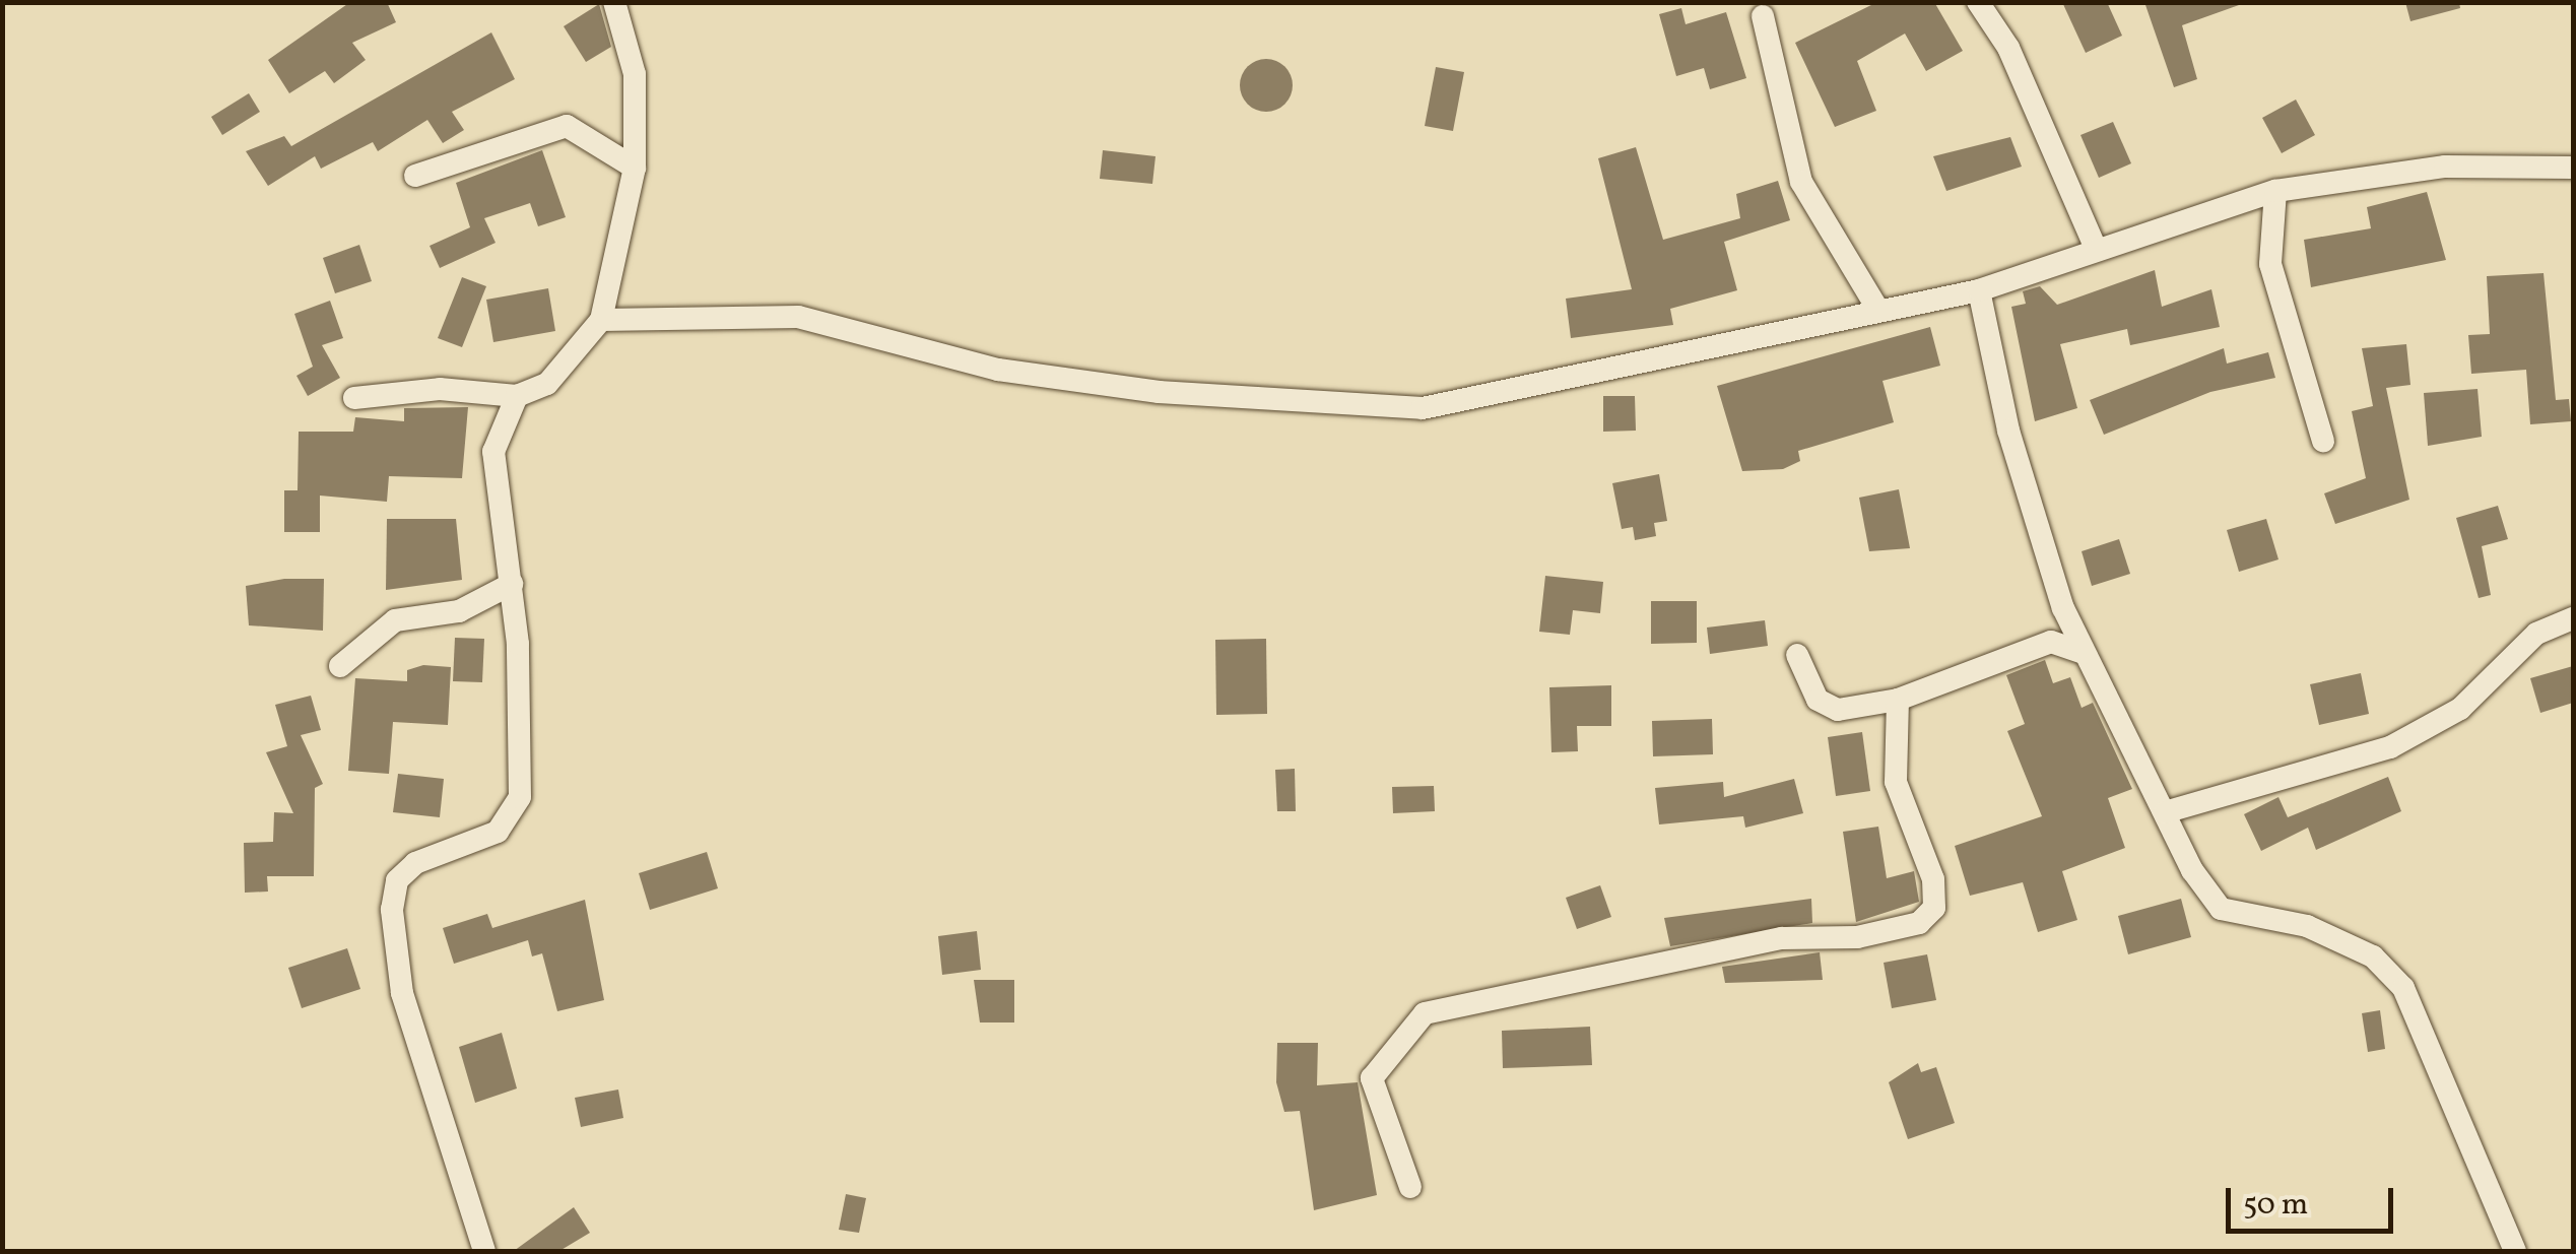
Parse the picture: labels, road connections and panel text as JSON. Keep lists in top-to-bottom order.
{
  "scale_bar": "50 m"
}
